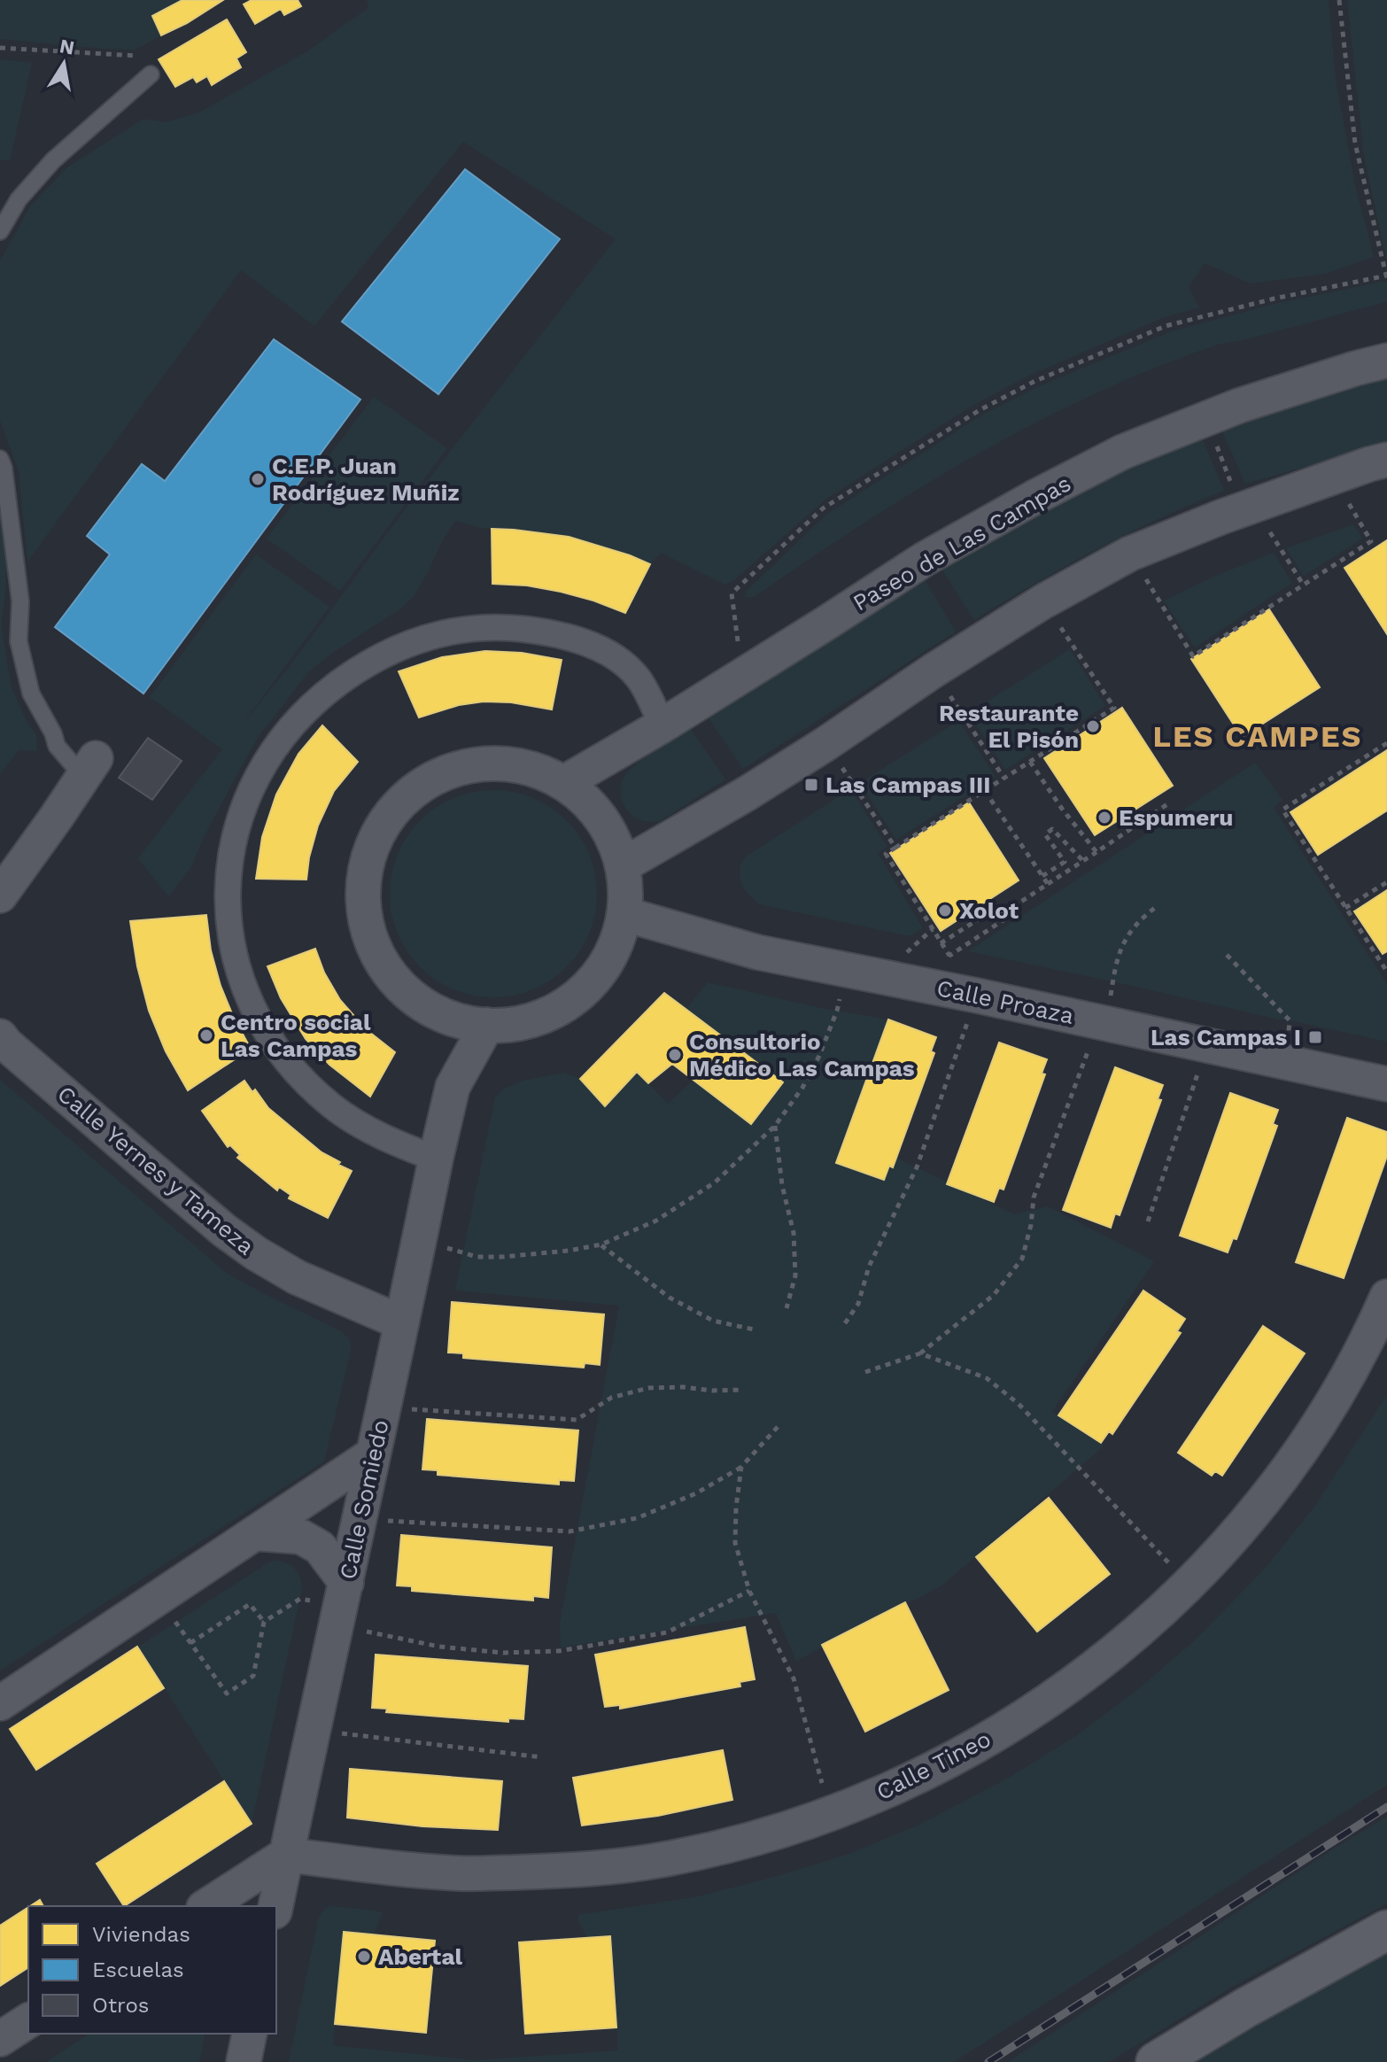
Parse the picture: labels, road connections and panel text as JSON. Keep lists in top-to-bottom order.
{
  "streets": {
    "street": [
      "Paseo de Las Campas",
      "Calle Proaza",
      "Calle Yernes y Tameza",
      "Calle Somiedo",
      "Calle Tineo"
    ]
  },
  "crossings": [
    ["Calle Yernes y Tameza", "Calle Somiedo"],
    ["Calle Somiedo", "Calle Tineo"]
  ],
  "districts": ["LES CAMPES"],
  "places": {
    "other": [
      "C.E.P. Juan Rodríguez Muñiz",
      "Restaurante El Pisón",
      "Espumeru",
      "Xolot",
      "Centro social Las Campas",
      "Consultorio Médico Las Campas",
      "Abertal"
    ],
    "transit": ["Las Campas III", "Las Campas I"]
  },
  "legend": ["Viviendas", "Escuelas", "Otros"],
  "north": "top"
}
